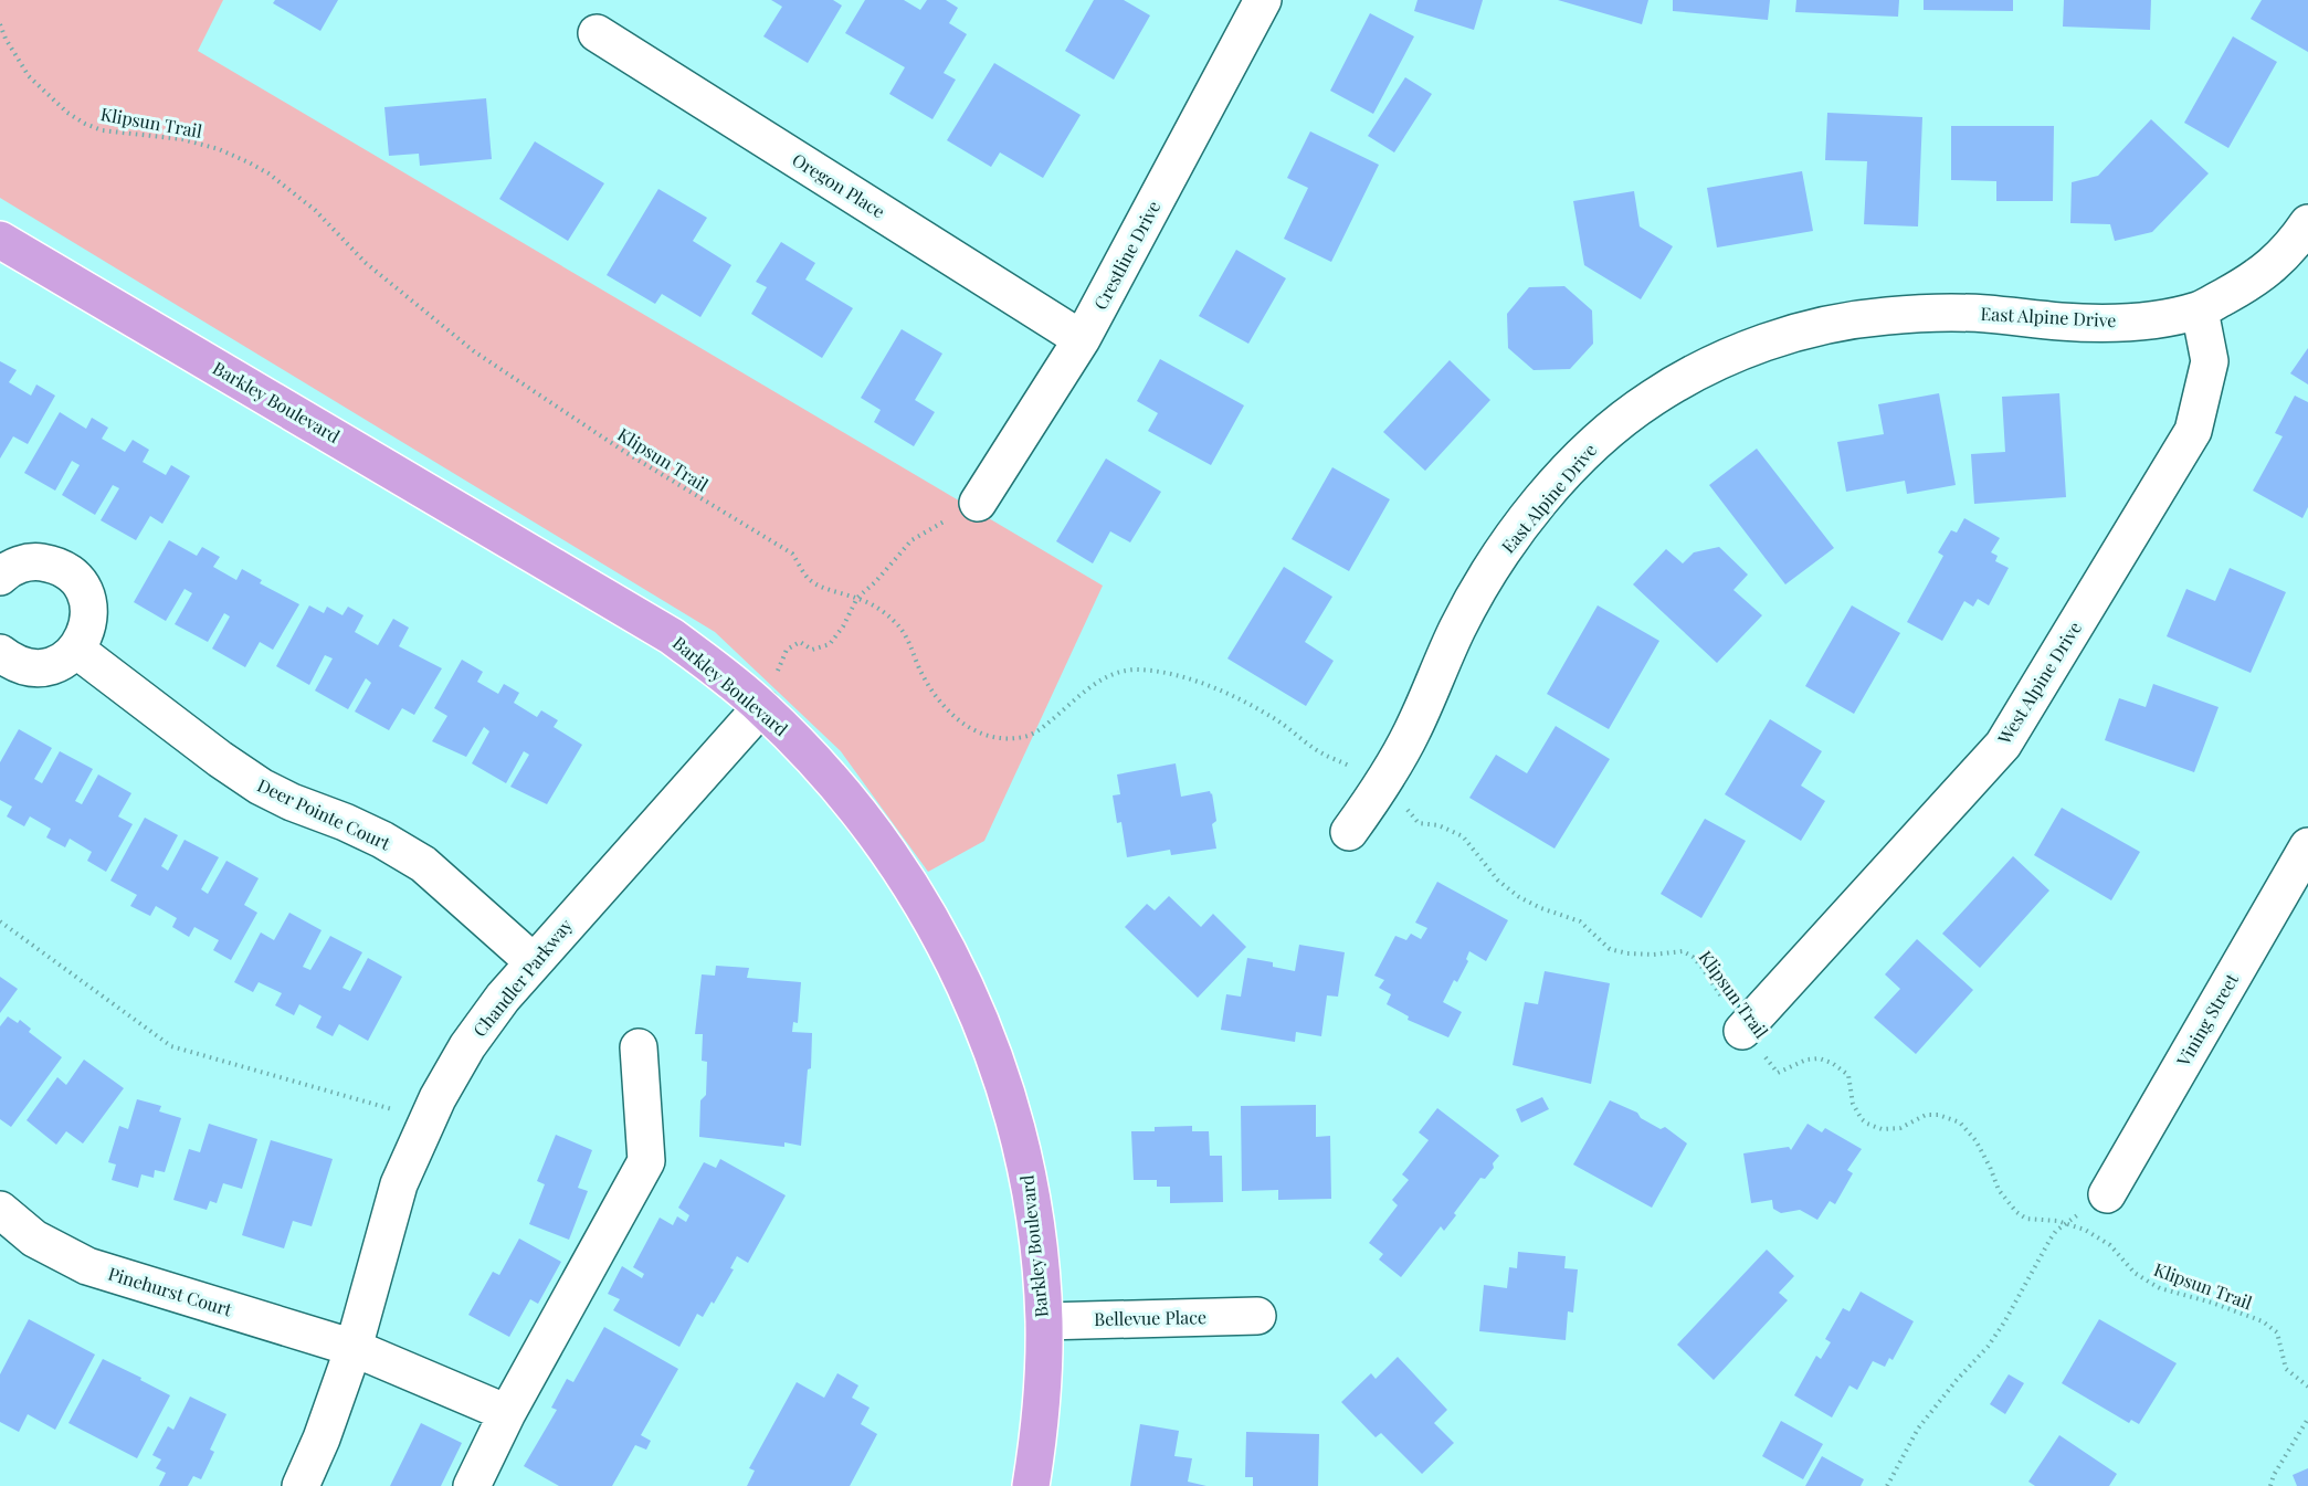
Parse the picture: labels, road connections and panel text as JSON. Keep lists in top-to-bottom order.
{
  "streets": {
    "main road": ["Barkley Boulevard"],
    "street": [
      "Oregon Place",
      "Crestline Drive",
      "East Alpine Drive",
      "West Alpine Drive",
      "Deer Pointe Court",
      "Chandler Parkway",
      "Vining Street",
      "Pinehurst Court",
      "Bellevue Place"
    ],
    "path": ["Klipsun Trail"]
  },
  "crossings": [
    ["Klipsun Trail", "East Alpine Drive"],
    ["Klipsun Trail", "West Alpine Drive"],
    ["Oregon Place", "Crestline Drive"],
    ["East Alpine Drive", "West Alpine Drive"],
    ["Barkley Boulevard", "Chandler Parkway"],
    ["Barkley Boulevard", "Bellevue Place"],
    ["Deer Pointe Court", "Chandler Parkway"],
    ["Chandler Parkway", "Pinehurst Court"]
  ]
}
